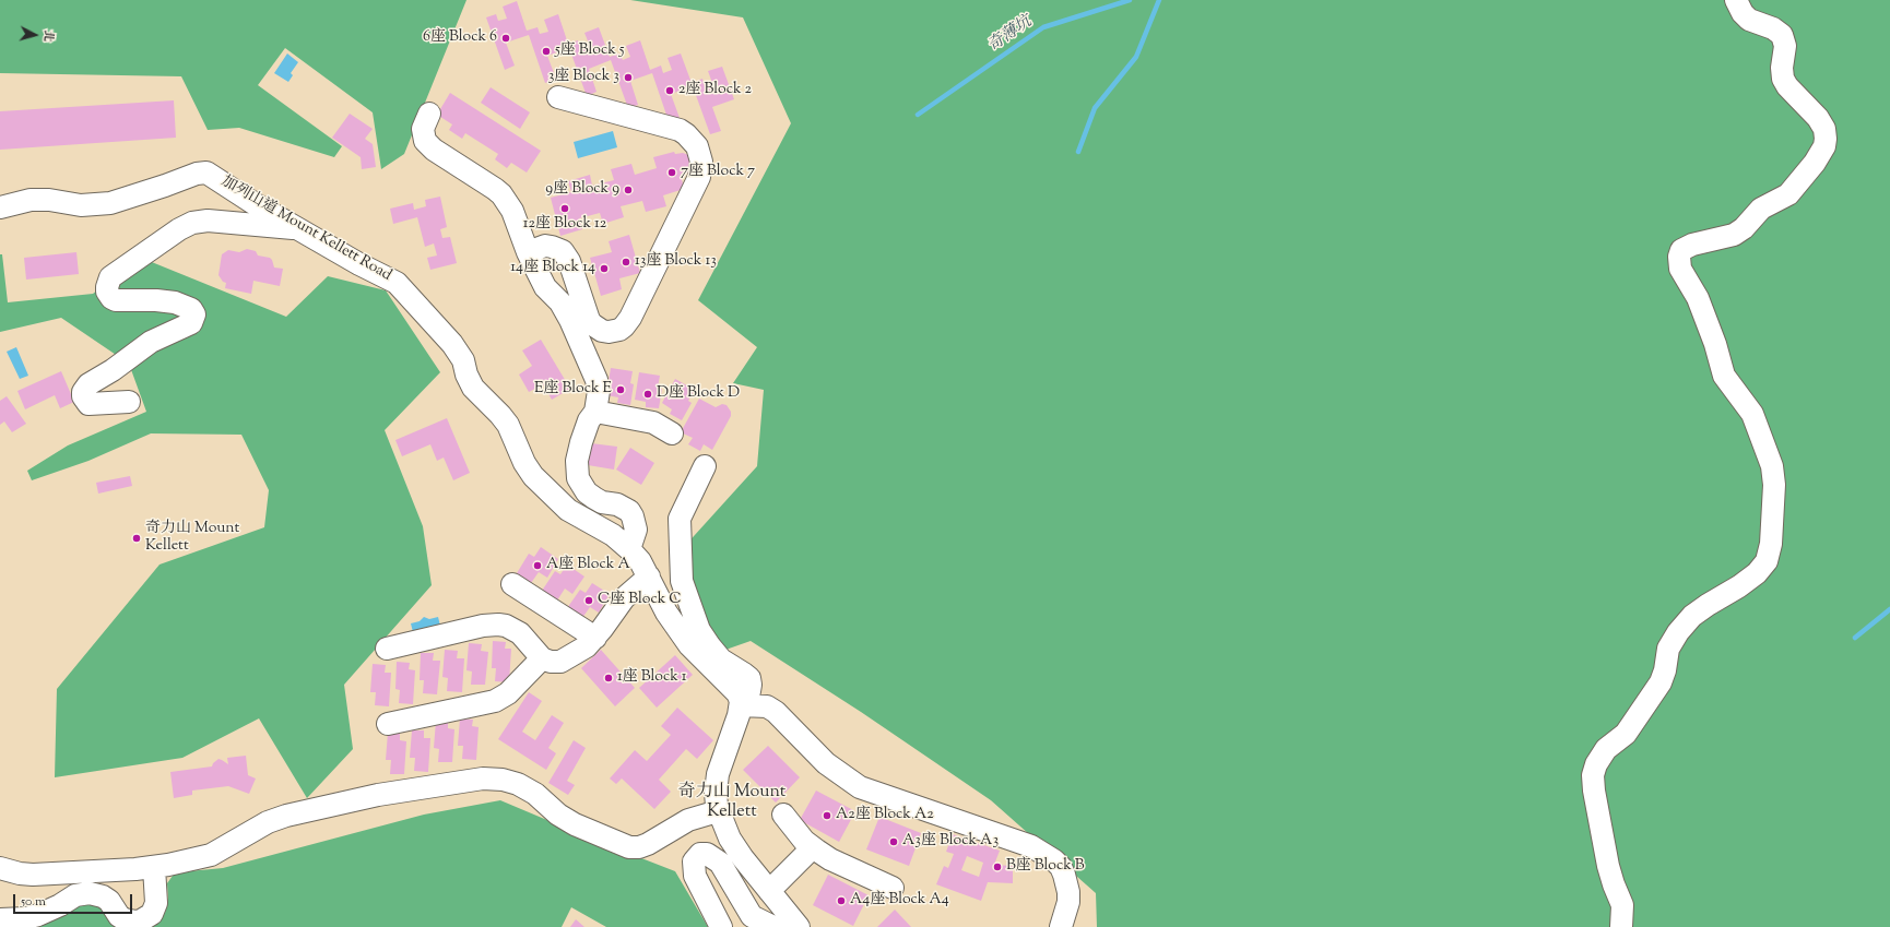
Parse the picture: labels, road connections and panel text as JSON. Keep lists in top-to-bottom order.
{
  "streets": {
    "street": ["加列山道 Mount Kellett Road"]
  },
  "districts": ["奇力山 Mount Kellett"],
  "water": ["奇薄坑"],
  "places": [
    "6座 Block 6",
    "5座 Block 5",
    "3座 Block 3",
    "2座 Block 2",
    "7座 Block 7",
    "9座 Block 9",
    "12座 Block 12",
    "13座 Block 13",
    "14座 Block 14",
    "E座 Block E",
    "D座 Block D",
    "奇力山 Mount Kellett",
    "A座 Block A",
    "C座 Block C",
    "1座 Block 1",
    "A2座 Block A2",
    "A3座 Block A3",
    "B座 Block B",
    "A4座 Block A4"
  ],
  "scale_bar": "50 m",
  "north": "right"
}
